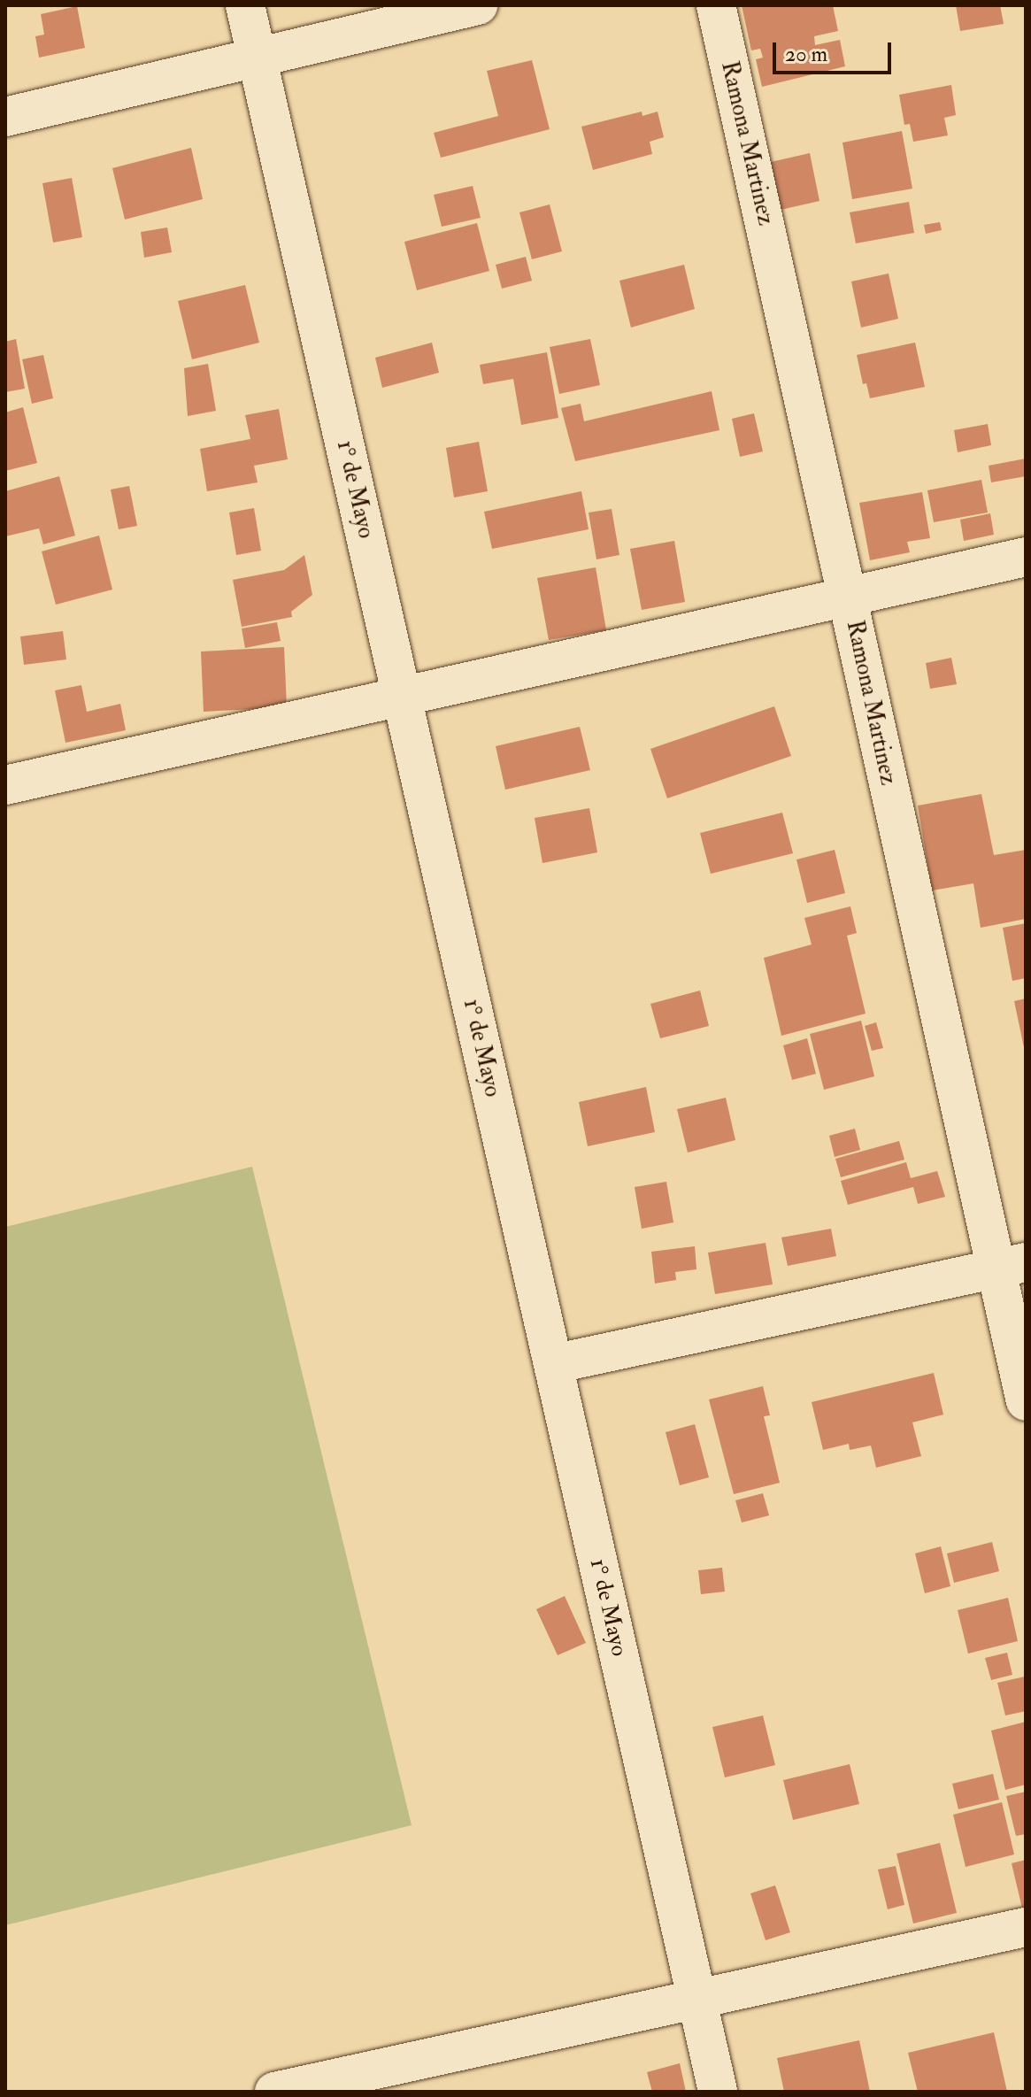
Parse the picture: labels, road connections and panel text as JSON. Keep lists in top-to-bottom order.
{
  "streets": {
    "street": ["Ramona Martinez", "1° de Mayo"]
  },
  "scale_bar": "20 m"
}
